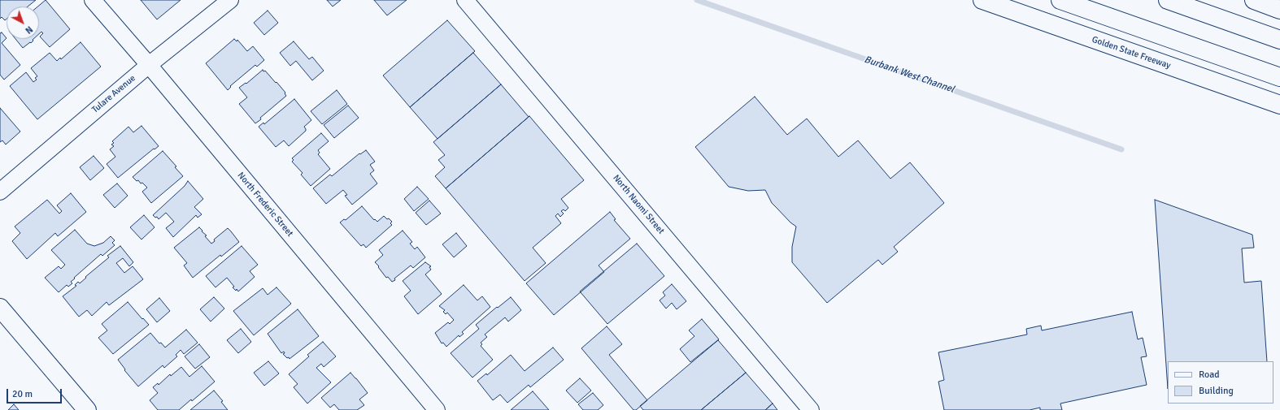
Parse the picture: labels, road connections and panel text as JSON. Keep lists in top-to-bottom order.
{
  "streets": {
    "main road": ["Golden State Freeway"],
    "street": ["Tulare Avenue", "North Frederic Street", "North Naomi Street"]
  },
  "crossings": [
    ["Tulare Avenue", "North Frederic Street"]
  ],
  "water": ["Burbank West Channel"],
  "legend": ["Road", "Building"],
  "scale_bar": "20 m",
  "north": "bottom right"
}
